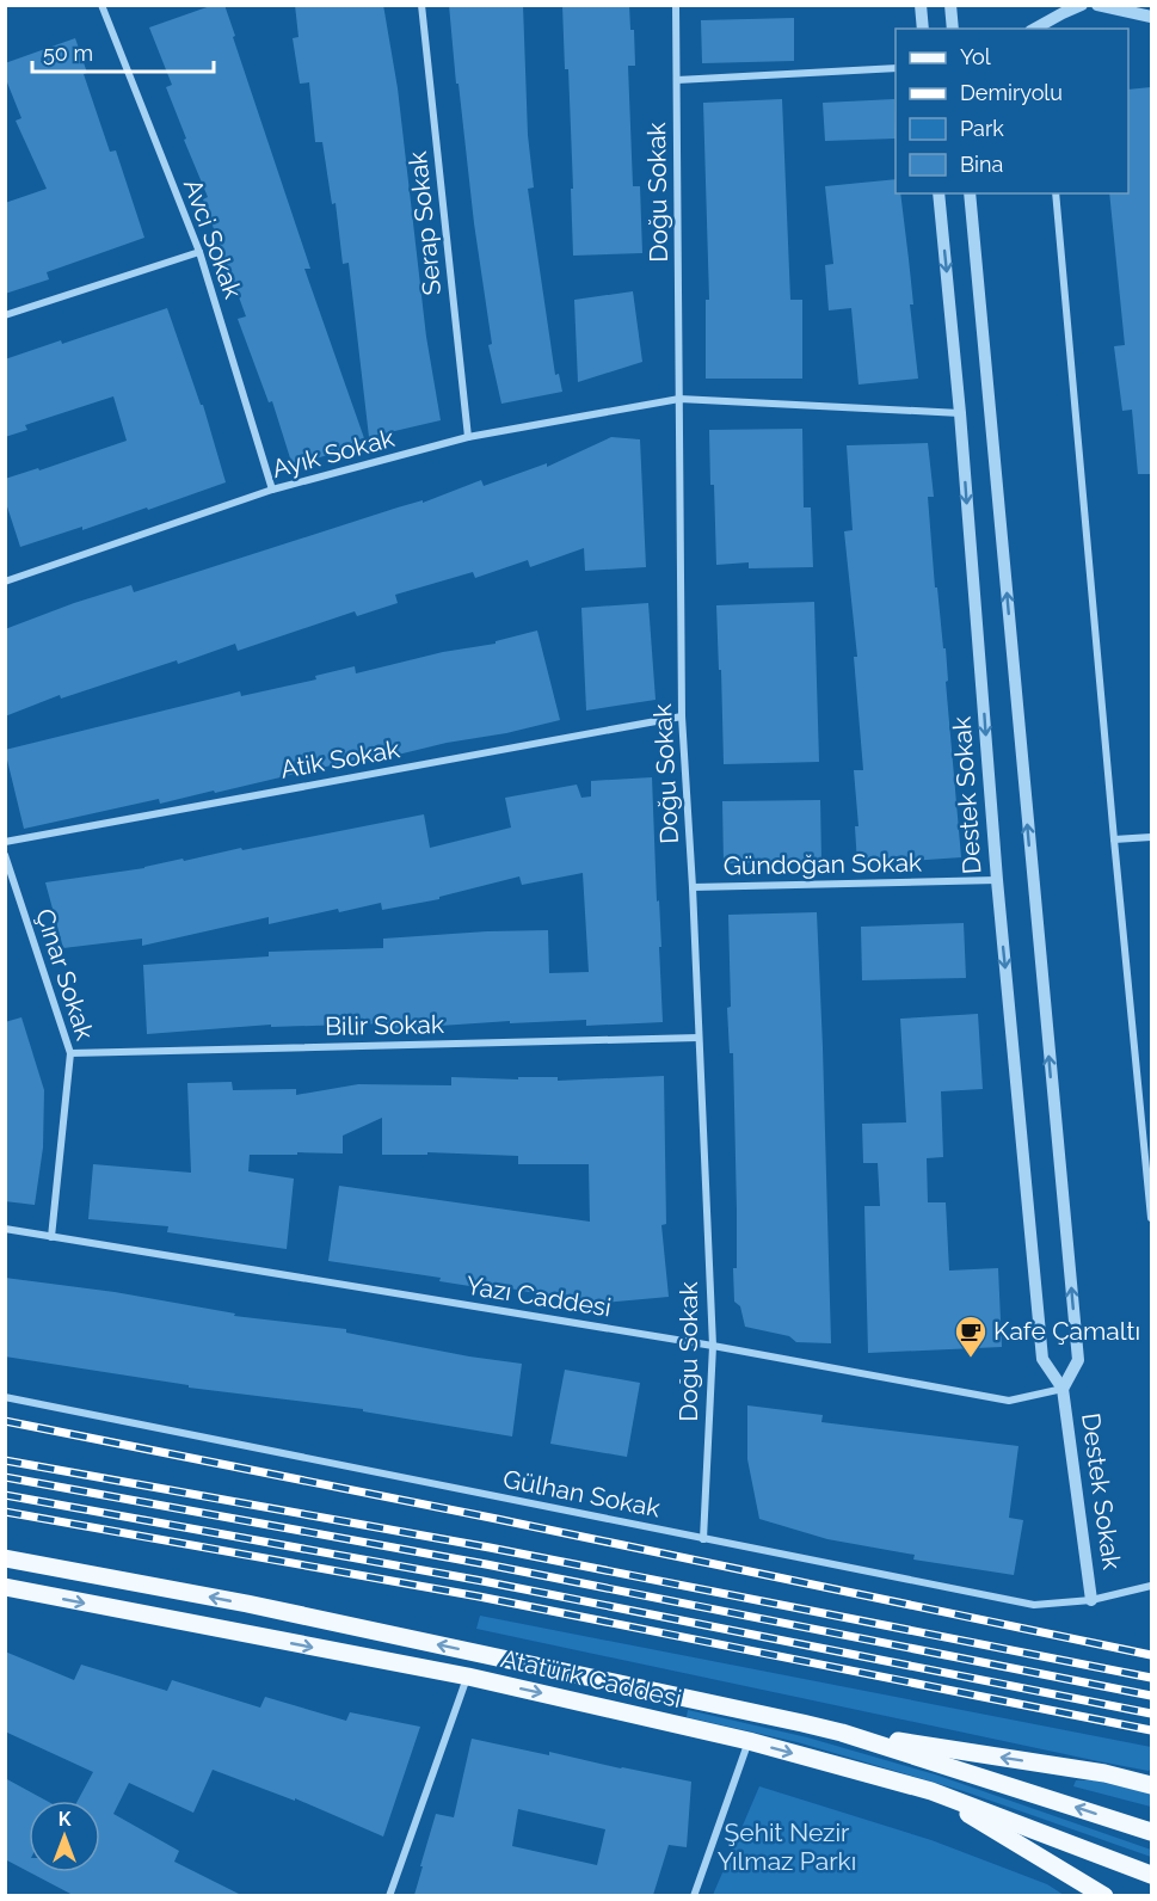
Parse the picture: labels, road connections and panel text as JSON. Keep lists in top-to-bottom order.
{
  "streets": {
    "main road": ["Atatürk Caddesi"],
    "street": [
      "Doğu Sokak",
      "Serap Sokak",
      "Avci Sokak",
      "Ayık Sokak",
      "Atik Sokak",
      "Destek Sokak",
      "Gündoğan Sokak",
      "Çınar Sokak",
      "Bilir Sokak",
      "Yazı Caddesi",
      "Gülhan Sokak"
    ]
  },
  "crossings": [
    ["Doğu Sokak", "Ayık Sokak"],
    ["Doğu Sokak", "Atik Sokak"],
    ["Doğu Sokak", "Gündoğan Sokak"],
    ["Doğu Sokak", "Bilir Sokak"],
    ["Doğu Sokak", "Yazı Caddesi"],
    ["Doğu Sokak", "Gülhan Sokak"],
    ["Serap Sokak", "Ayık Sokak"],
    ["Avci Sokak", "Ayık Sokak"],
    ["Ayık Sokak", "Destek Sokak"],
    ["Destek Sokak", "Gündoğan Sokak"],
    ["Destek Sokak", "Yazı Caddesi"],
    ["Destek Sokak", "Gülhan Sokak"],
    ["Çınar Sokak", "Bilir Sokak"],
    ["Çınar Sokak", "Yazı Caddesi"]
  ],
  "parks": ["Şehit Nezir Yılmaz Parkı"],
  "places": {
    "cafe": ["Kafe Çamaltı"]
  },
  "legend": [
    "Yol",
    "Demiryolu",
    "Park",
    "Bina"
  ],
  "scale_bar": "50 m",
  "north": "top"
}
